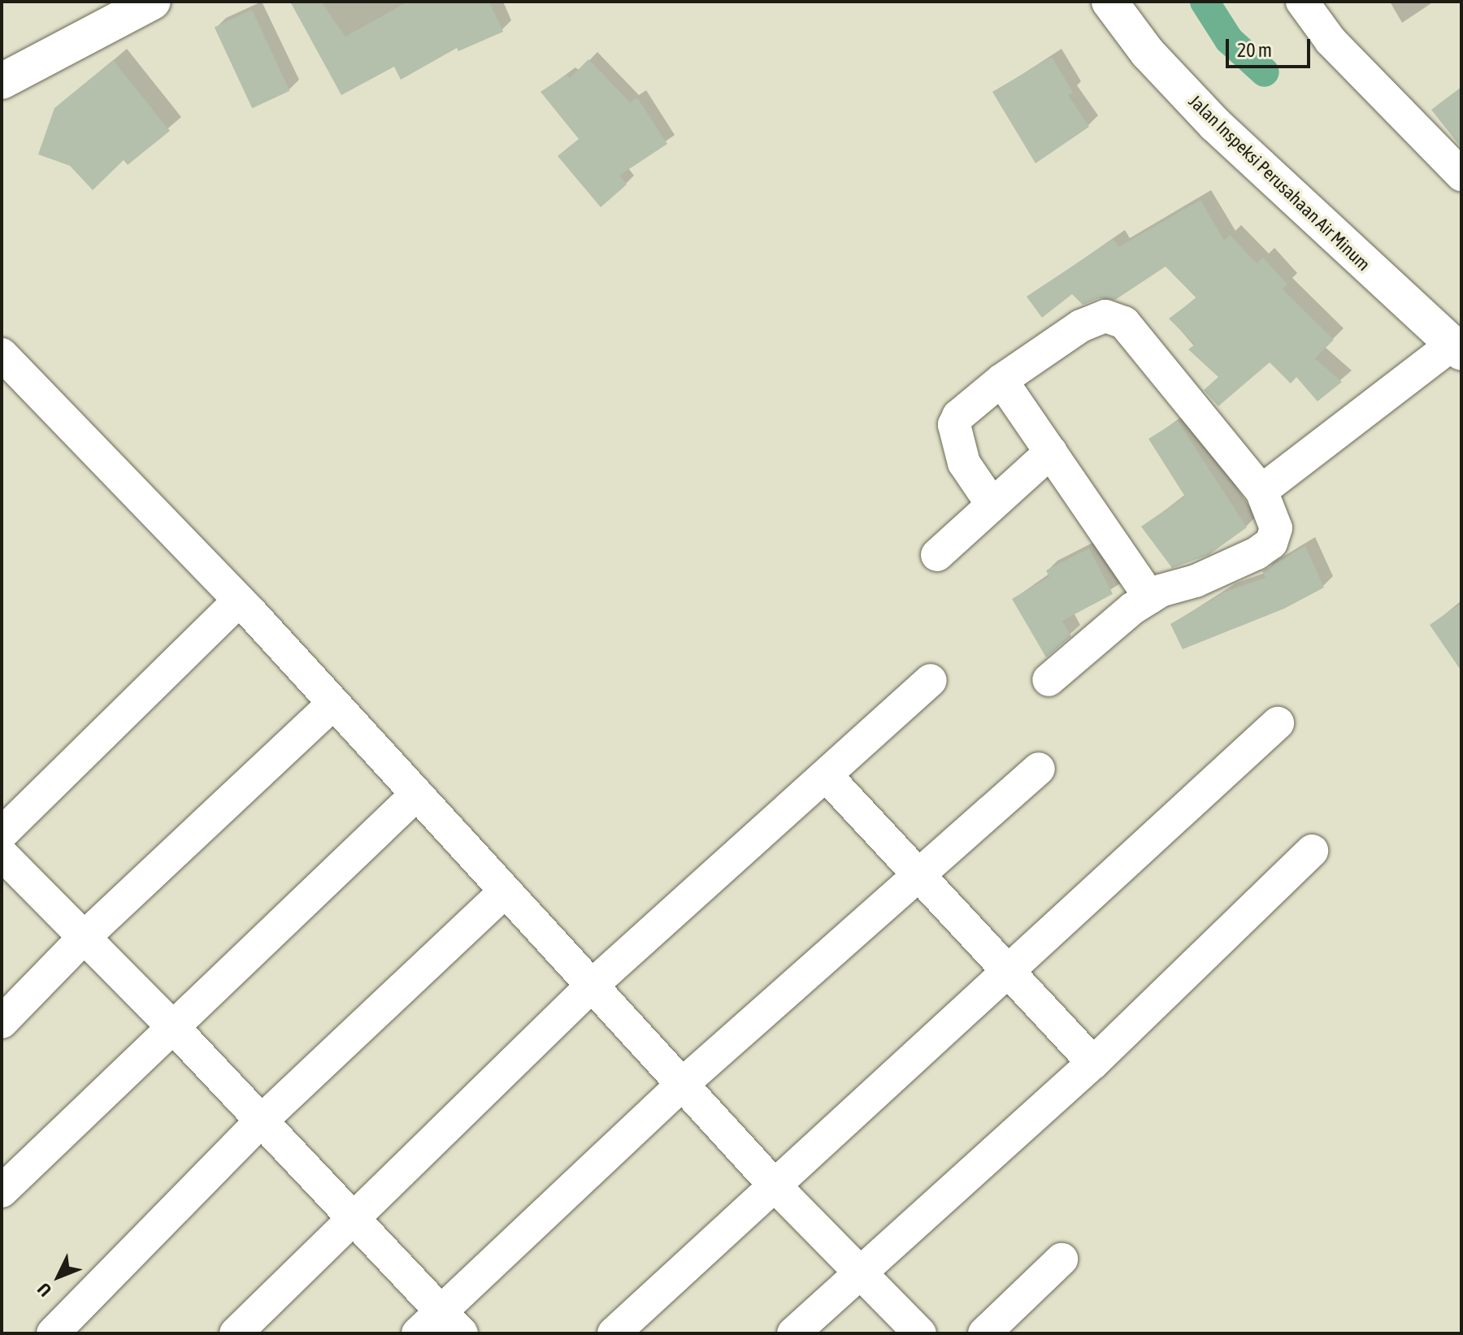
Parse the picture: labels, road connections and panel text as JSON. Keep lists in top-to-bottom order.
{
  "streets": {
    "street": ["Jalan Inspeksi Perusahaan Air Minum"]
  },
  "scale_bar": "20 m",
  "north": "bottom left"
}
